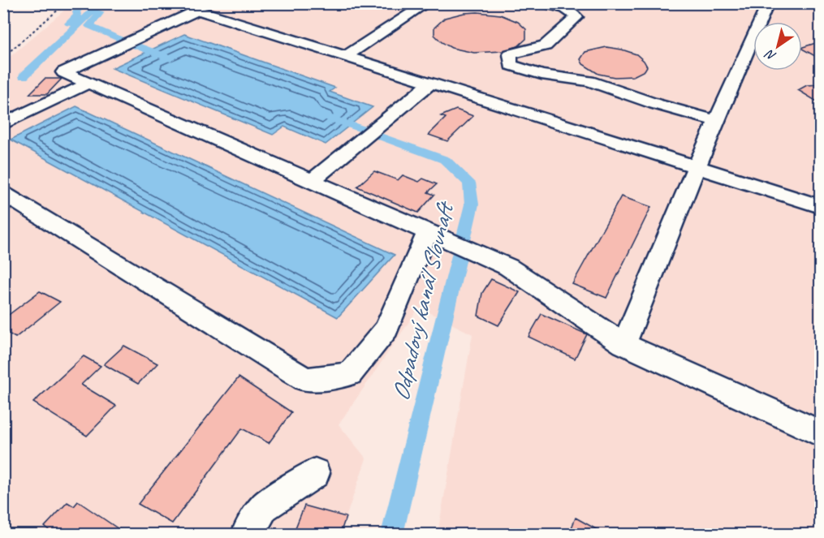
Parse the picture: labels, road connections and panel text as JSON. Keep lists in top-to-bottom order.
{
  "water": ["Odpadový kanál Slovnaft"],
  "north": "bottom left"
}
